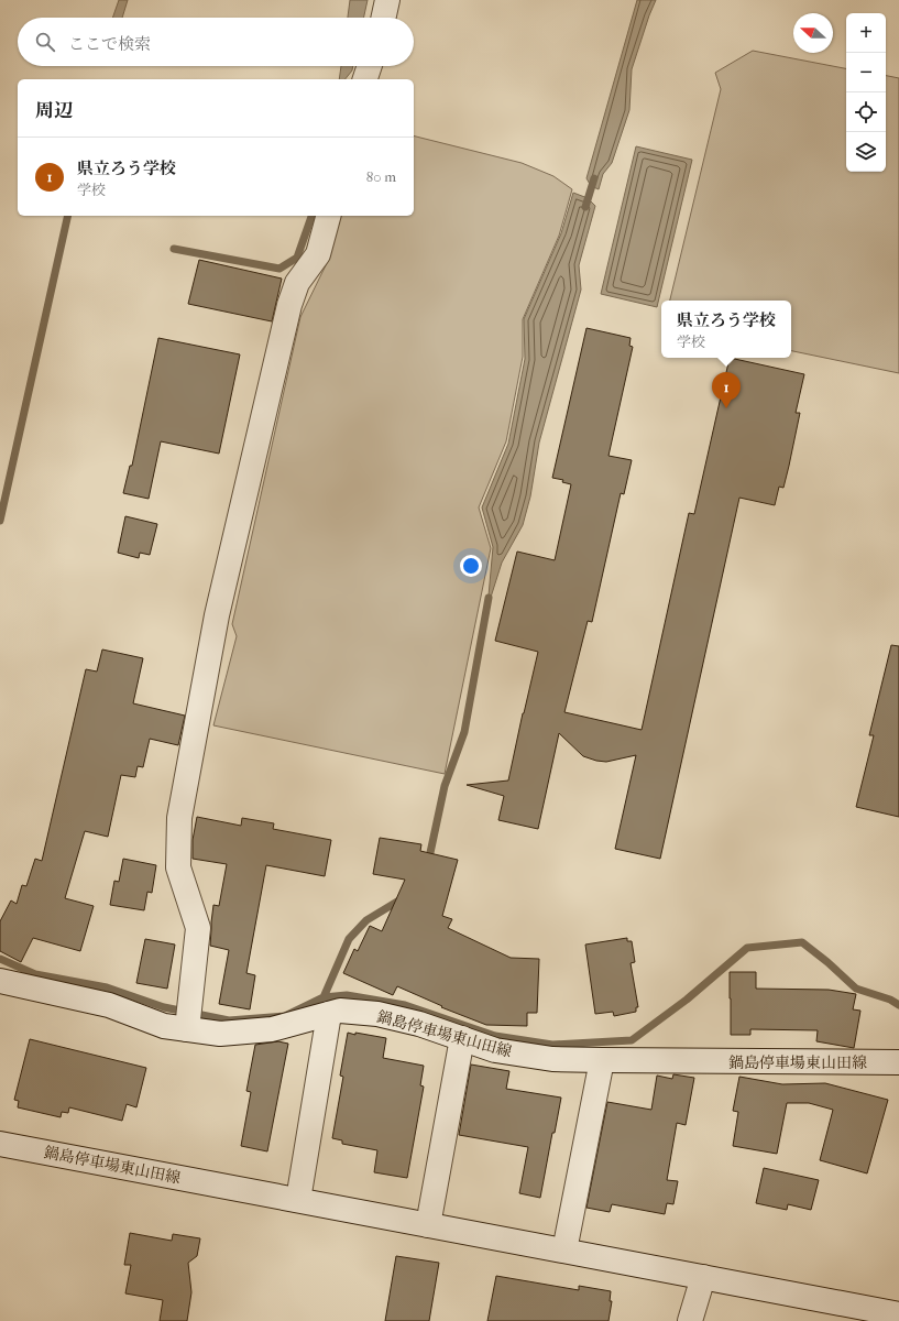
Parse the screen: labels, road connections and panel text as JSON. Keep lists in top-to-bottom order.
{
  "streets": {
    "main road": ["鍋島停車場東山田線"]
  },
  "north": "left",
  "page": {
    "map_buttons": ["+", "−"],
    "search": "ここで検索",
    "heading": "周辺",
    "list": [
      {
        "mark": "1",
        "name": "県立ろう学校",
        "note": "学校",
        "value": "80 m"
      }
    ],
    "popup": ["県立ろう学校", "学校"],
    "pins": "1"
  }
}
